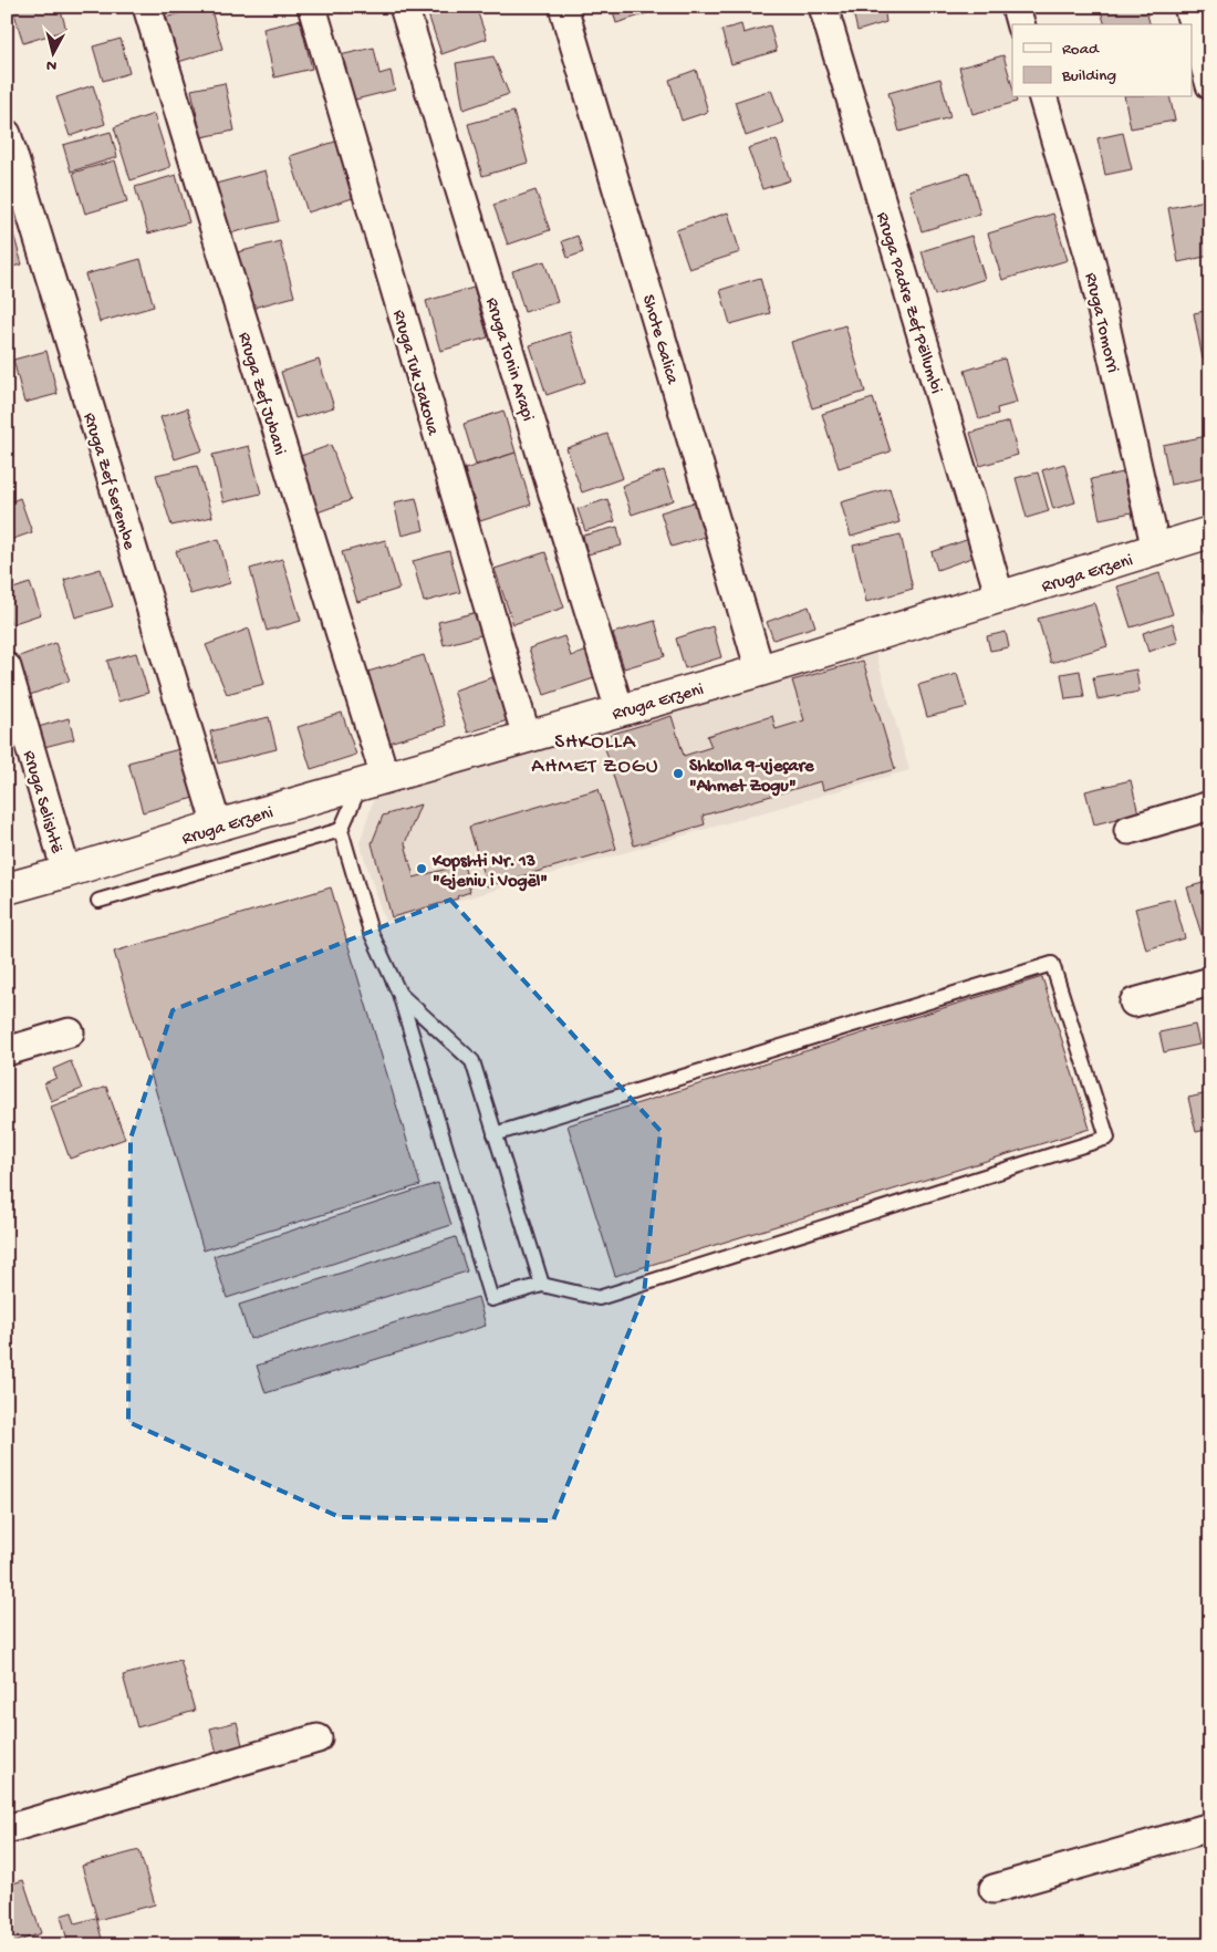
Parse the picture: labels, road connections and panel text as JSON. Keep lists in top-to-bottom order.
{
  "streets": {
    "street": [
      "Rruga Padre Zef Pëllumbi",
      "Rruga Tomorri",
      "Shote Galica",
      "Rruga Tonin Arapi",
      "Rruga Tuk Jakova",
      "Rruga Zef Jubani",
      "Rruga Zef Serembe",
      "Rruga Erzeni",
      "Rruga Selishtë"
    ]
  },
  "crossings": [
    ["Rruga Padre Zef Pëllumbi", "Rruga Erzeni"],
    ["Rruga Tomorri", "Rruga Erzeni"],
    ["Shote Galica", "Rruga Erzeni"],
    ["Rruga Tonin Arapi", "Rruga Erzeni"],
    ["Rruga Tuk Jakova", "Rruga Erzeni"],
    ["Rruga Zef Jubani", "Rruga Erzeni"],
    ["Rruga Zef Serembe", "Rruga Erzeni"],
    ["Rruga Erzeni", "Rruga Selishtë"]
  ],
  "districts": ["SHKOLLA AHMET ZOGU"],
  "places": ["Shkolla 9-vjeçare \"Ahmet Zogu\"", "Kopshti Nr. 13 \"Gjeniu i Vogël\""],
  "legend": ["Road", "Building"],
  "north": "bottom"
}
